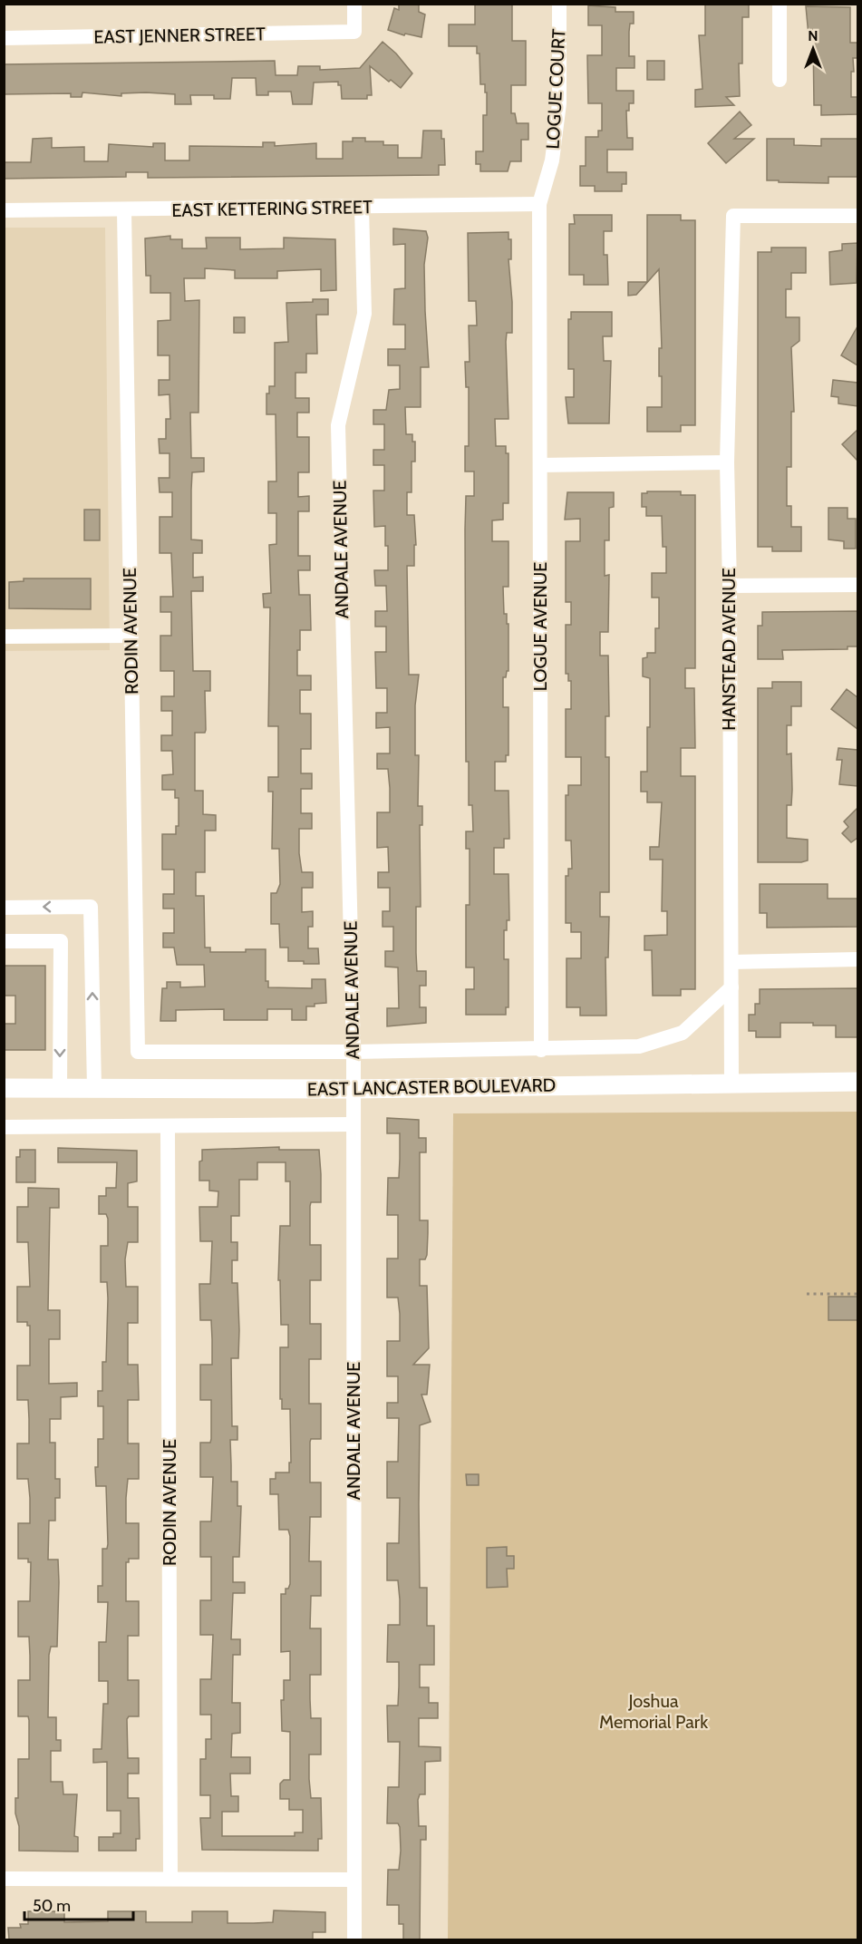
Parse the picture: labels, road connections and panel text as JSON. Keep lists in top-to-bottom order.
{
  "streets": {
    "main road": ["EAST LANCASTER BOULEVARD"],
    "street": [
      "EAST JENNER STREET",
      "LOGUE COURT",
      "EAST KETTERING STREET",
      "ANDALE AVENUE",
      "LOGUE AVENUE",
      "RODIN AVENUE",
      "HANSTEAD AVENUE"
    ]
  },
  "crossings": [
    ["LOGUE COURT", "EAST KETTERING STREET"],
    ["LOGUE COURT", "LOGUE AVENUE"],
    ["EAST KETTERING STREET", "ANDALE AVENUE"],
    ["EAST KETTERING STREET", "LOGUE AVENUE"],
    ["EAST KETTERING STREET", "RODIN AVENUE"],
    ["ANDALE AVENUE", "EAST LANCASTER BOULEVARD"],
    ["LOGUE AVENUE", "EAST LANCASTER BOULEVARD"],
    ["RODIN AVENUE", "EAST LANCASTER BOULEVARD"],
    ["HANSTEAD AVENUE", "EAST LANCASTER BOULEVARD"]
  ],
  "parks": ["Joshua Memorial Park"],
  "scale_bar": "50 m",
  "north": "top"
}
